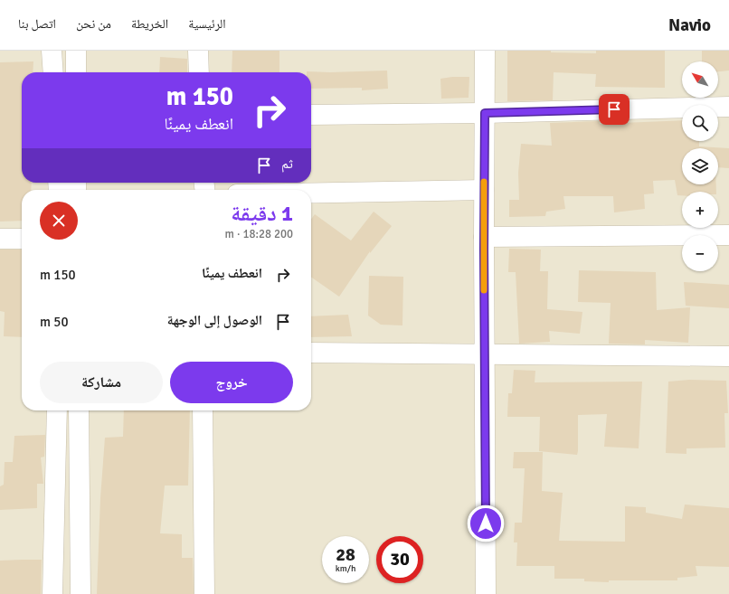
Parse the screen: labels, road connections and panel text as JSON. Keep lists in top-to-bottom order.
{
  "north": "top left",
  "page": {
    "header": "Navio",
    "nav": [
      "الرئيسية",
      "الخريطة",
      "من نحن",
      "اتصل بنا"
    ],
    "map_buttons": ["+", "−"],
    "turn": ["150 m", "انعطف يمينًا"],
    "then": "ثم",
    "heading": ["1 دقيقة", "200 m · 18:28"],
    "list": [
      {
        "name": "انعطف يمينًا",
        "value": "150 m"
      },
      {
        "name": "الوصول إلى الوجهة",
        "value": "50 m"
      }
    ],
    "buttons": ["خروج", "مشاركة"],
    "speed": "28 km/h",
    "limit": "30"
  }
}
